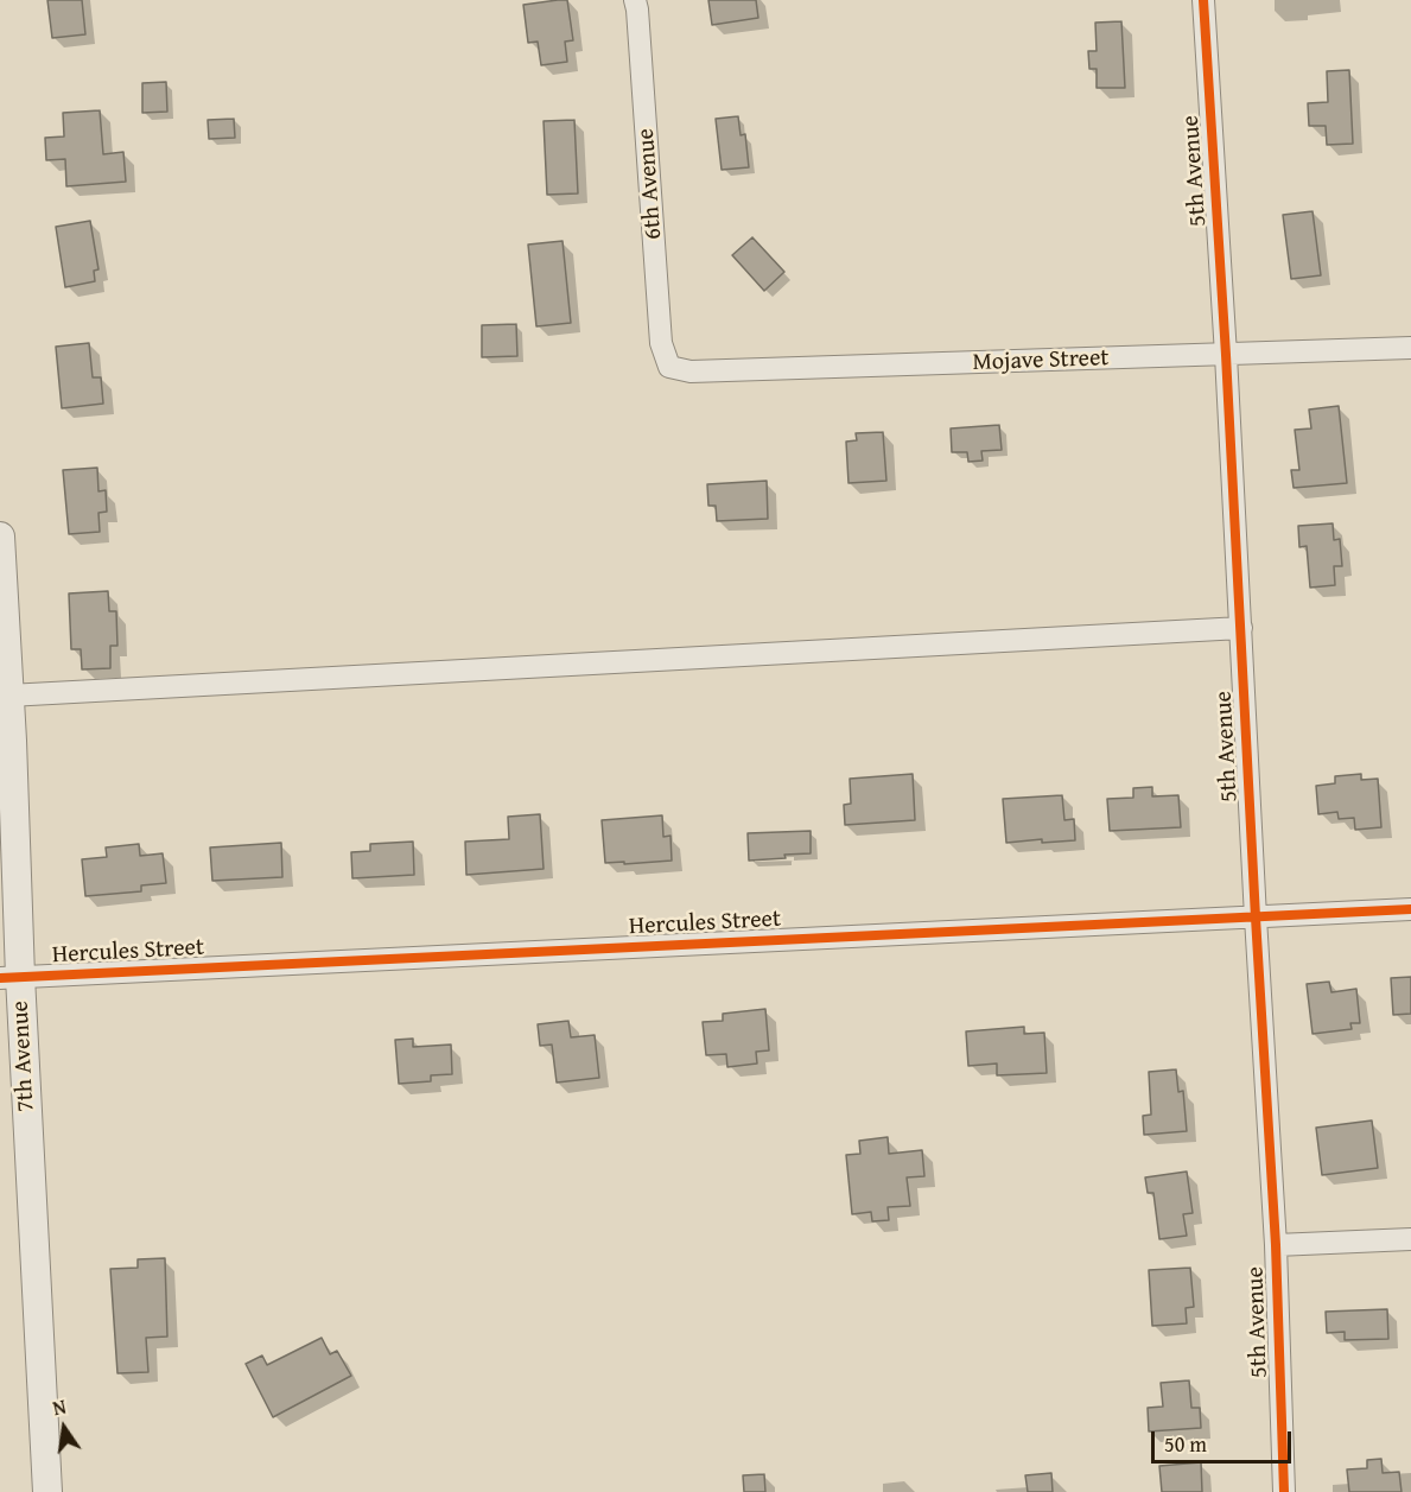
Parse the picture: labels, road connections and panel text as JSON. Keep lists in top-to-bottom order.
{
  "streets": {
    "street": [
      "5th Avenue",
      "6th Avenue",
      "Mojave Street",
      "Hercules Street",
      "7th Avenue"
    ]
  },
  "crossings": [
    ["5th Avenue", "Mojave Street"],
    ["5th Avenue", "Hercules Street"],
    ["6th Avenue", "Mojave Street"],
    ["Hercules Street", "7th Avenue"]
  ],
  "scale_bar": "50 m",
  "north": "top"
}
